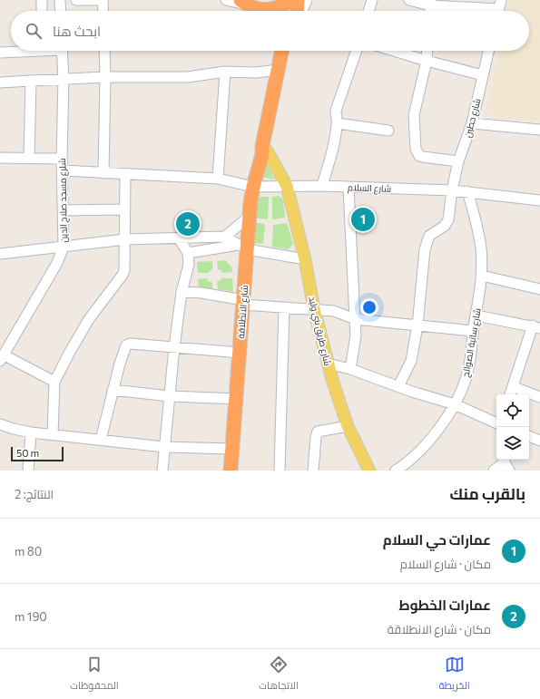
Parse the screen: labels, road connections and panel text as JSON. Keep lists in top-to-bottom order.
{
  "streets": {
    "highway": ["شارع الانطلاقة"],
    "main road": ["شارع طريق بني وليد"],
    "street": [
      "شارع حطين",
      "شارع السلام",
      "شلرع مسجد صلاح الدين",
      "شارع سانية الصوالح"
    ]
  },
  "crossings": [
    ["شارع حطين", "شارع السلام"],
    ["شارع السلام", "شلرع مسجد صلاح الدين"],
    ["شارع السلام", "شارع الانطلاقة"],
    ["شارع السلام", "شارع طريق بني وليد"],
    ["شارع السلام", "شارع سانية الصوالح"],
    ["شارع الانطلاقة", "شارع طريق بني وليد"]
  ],
  "scale_bar": "50 m",
  "page": {
    "search": "ابحث هنا",
    "pins": ["1", "2"],
    "scale": "50 m",
    "heading": ["بالقرب منك", "النتائج: 2"],
    "list": [
      {
        "mark": "1",
        "name": "عمارات حي السلام",
        "note": "مكان · شارع السلام",
        "value": "80 m"
      },
      {
        "mark": "2",
        "name": "عمارات الخطوط",
        "note": "مكان · شارع الانطلاقة",
        "value": "190 m"
      }
    ],
    "nav": ["الخريطة", "الاتجاهات", "المحفوظات"]
  }
}
